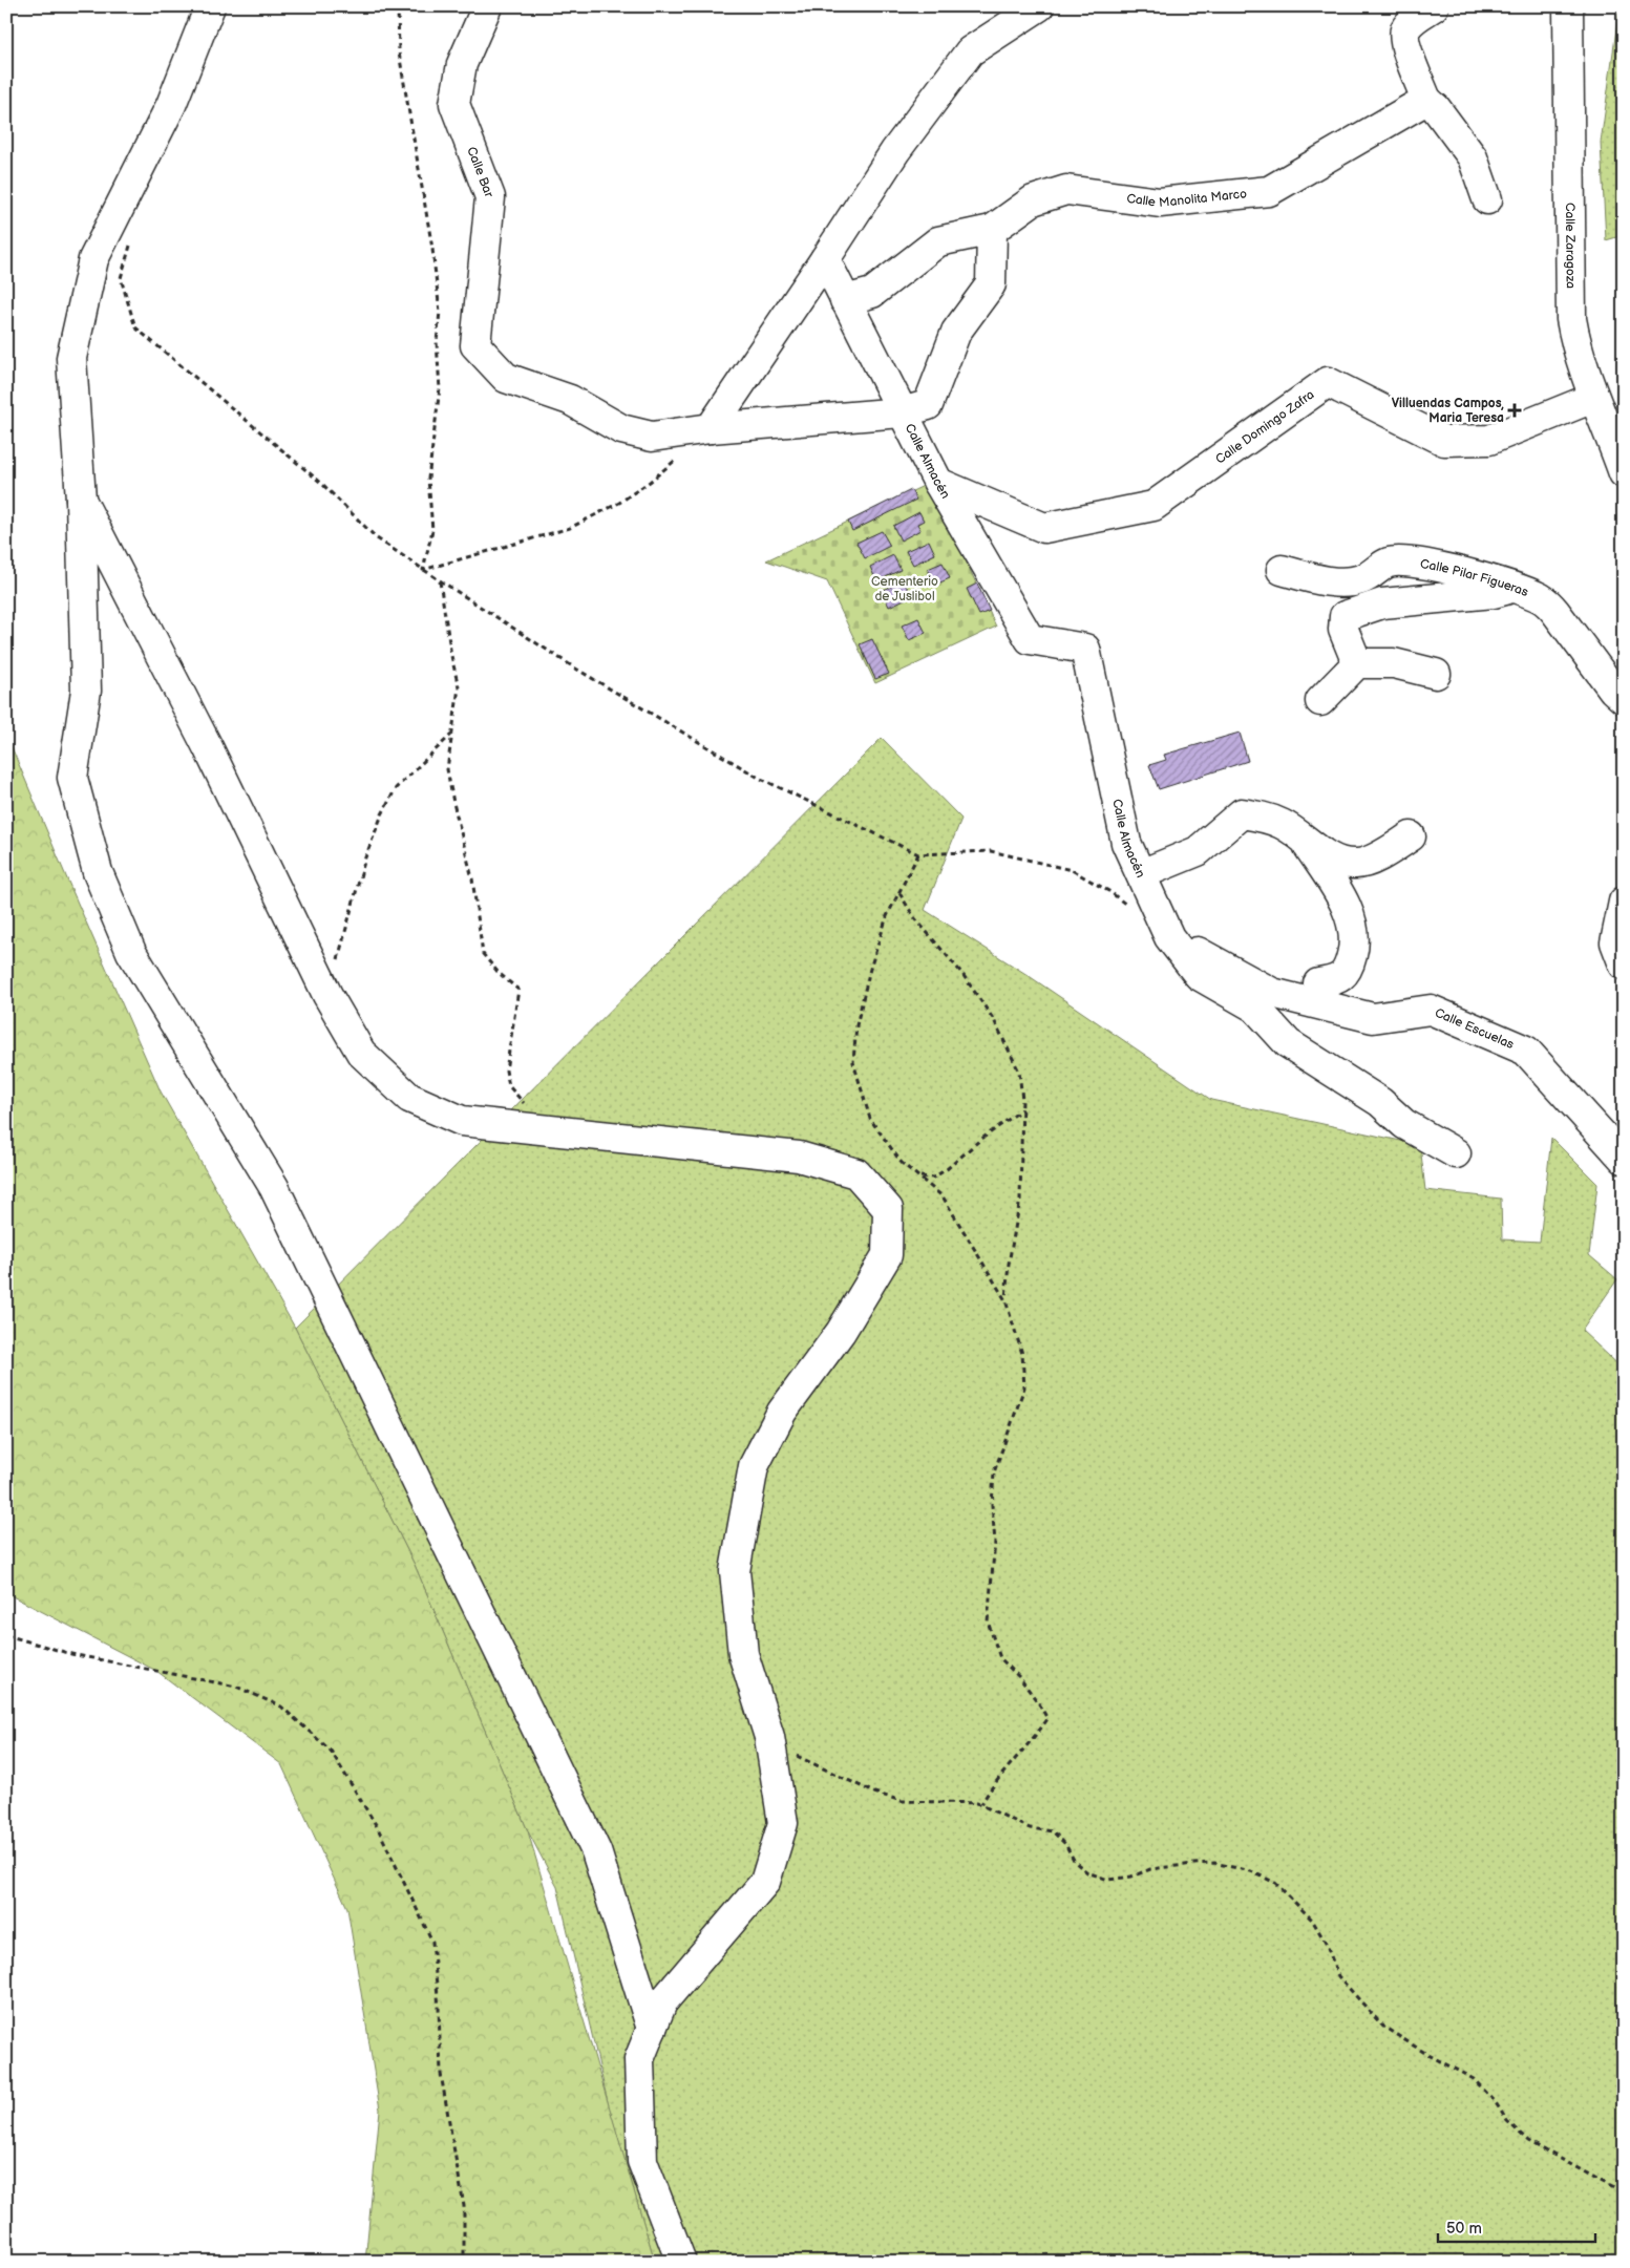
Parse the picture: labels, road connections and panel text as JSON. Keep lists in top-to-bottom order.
{
  "streets": {
    "street": [
      "Calle Bar",
      "Calle Manolita Marco",
      "Calle Zaragoza",
      "Calle Domingo Zafra",
      "Calle Almacén",
      "Calle Pilar Figueras",
      "Calle Escuelas"
    ]
  },
  "crossings": [
    ["Calle Manolita Marco", "Calle Almacén"],
    ["Calle Zaragoza", "Calle Domingo Zafra"],
    ["Calle Domingo Zafra", "Calle Almacén"],
    ["Calle Almacén", "Calle Escuelas"]
  ],
  "parks": ["Cementerio de Juslibol"],
  "places": {
    "health": ["Villuendas Campos, Maria Teresa"]
  },
  "scale_bar": "50 m"
}
